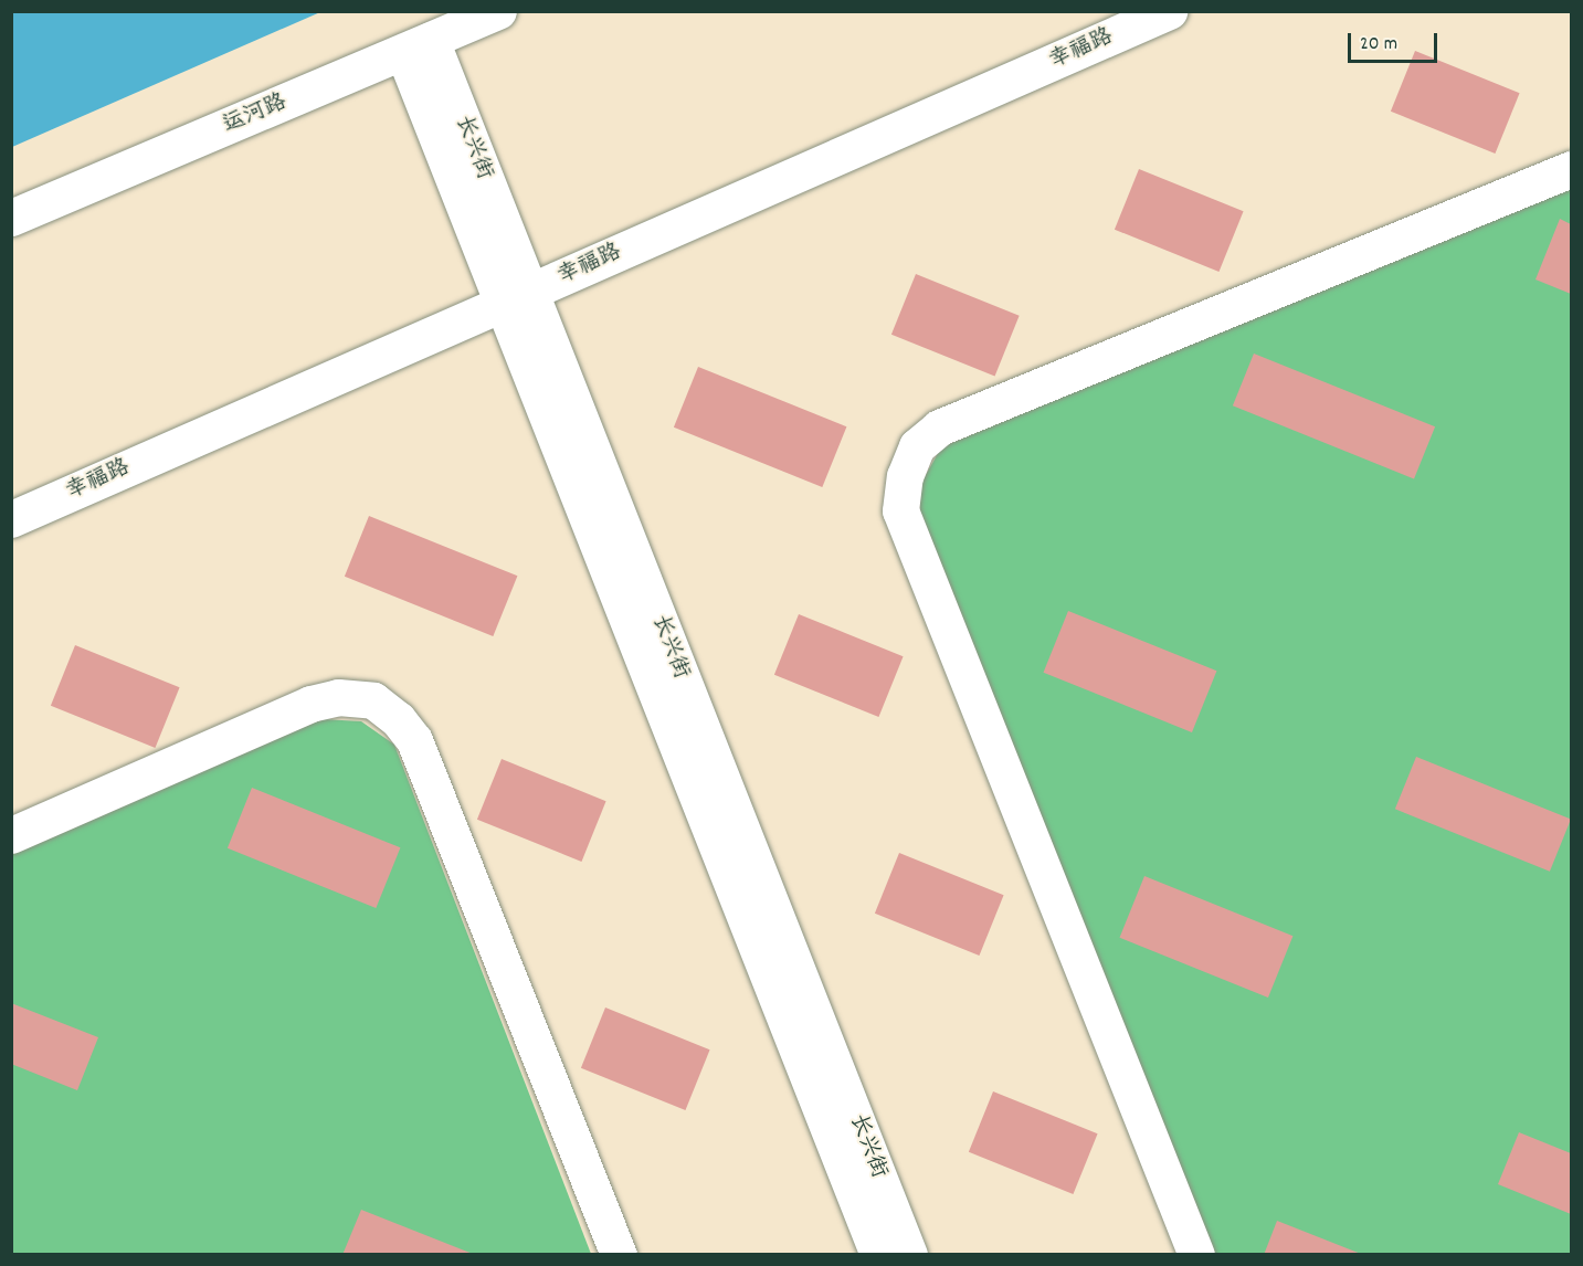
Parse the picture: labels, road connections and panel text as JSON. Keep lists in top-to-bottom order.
{
  "streets": {
    "street": ["幸福路", "运河路", "长兴街"]
  },
  "crossings": [
    ["幸福路", "长兴街"],
    ["运河路", "长兴街"]
  ],
  "scale_bar": "20 m"
}
